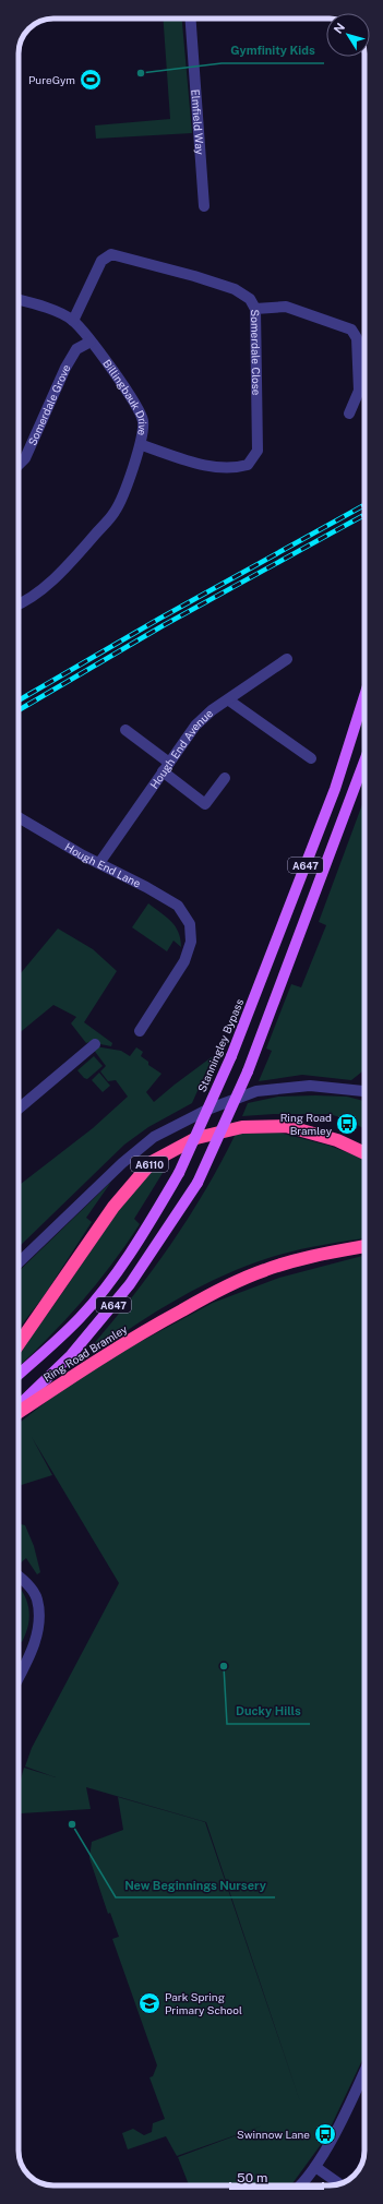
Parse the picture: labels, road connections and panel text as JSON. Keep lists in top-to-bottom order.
{
  "streets": {
    "highway": ["A6110", "Ring Road Bramley"],
    "main road": ["A647", "Stanningley Bypass"],
    "street": [
      "Elmfield Way",
      "Somerdale Close",
      "Billingbauk Drive",
      "Somerdale Grove",
      "Hough End Avenue",
      "Hough End Lane"
    ]
  },
  "crossings": [
    ["Somerdale Close", "Billingbauk Drive"],
    ["Billingbauk Drive", "Somerdale Grove"],
    ["Hough End Avenue", "Hough End Lane"]
  ],
  "places": {
    "other": ["Gymfinity Kids", "Ducky Hills", "New Beginnings Nursery"],
    "sports": ["PureGym"],
    "bus stop": ["Ring Road Bramley", "Swinnow Lane"],
    "school or university": ["Park Spring Primary School"]
  },
  "scale_bar": "50 m",
  "north": "top left"
}
